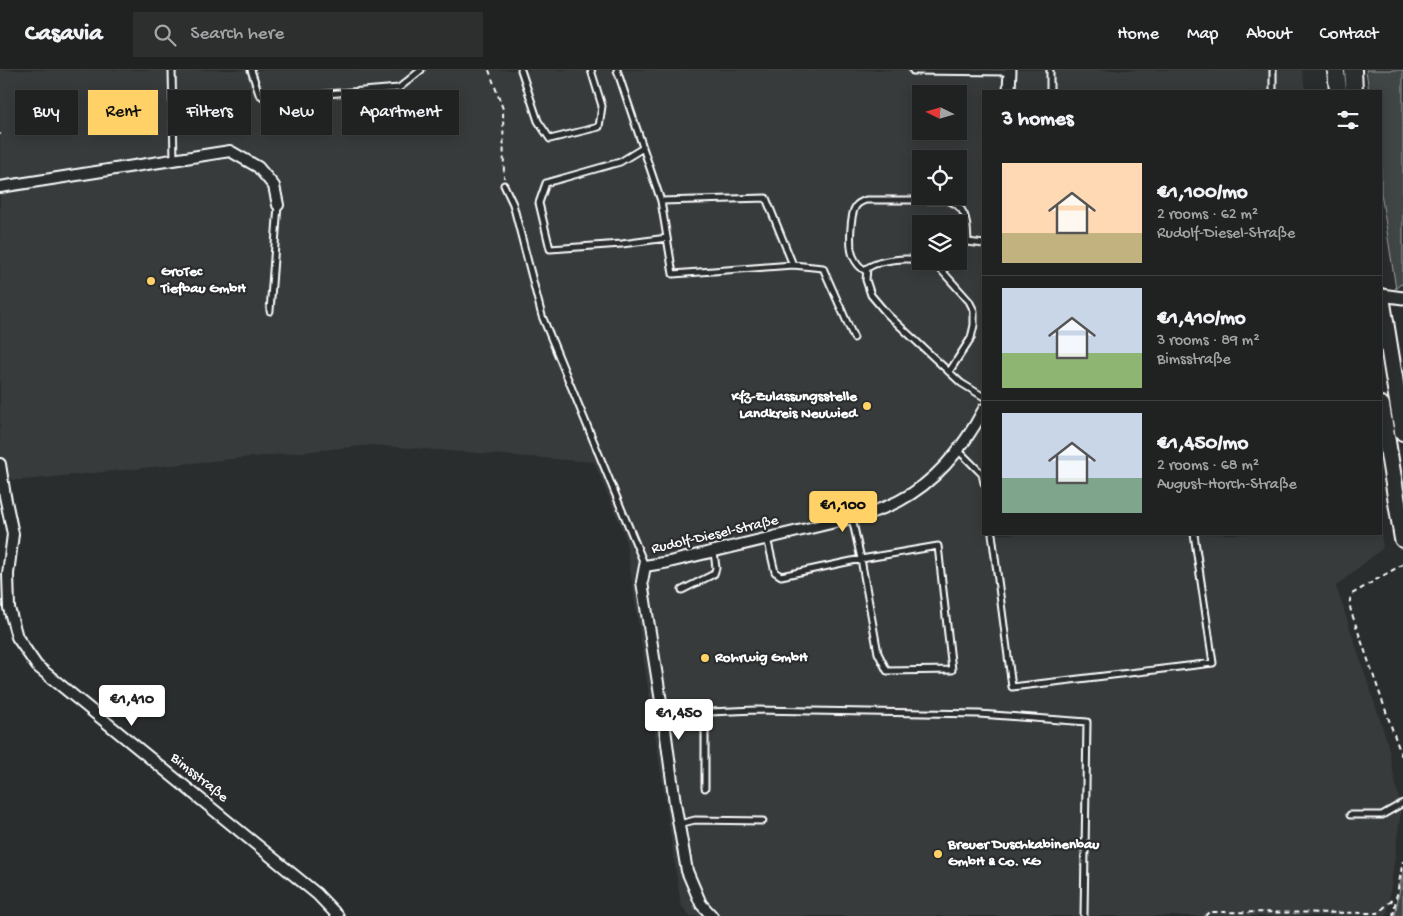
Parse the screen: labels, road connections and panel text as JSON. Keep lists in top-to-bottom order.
{
  "streets": {
    "street": ["Rudolf-Diesel-Straße", "Bimsstraße"]
  },
  "places": [
    "GroTec Tiefbau GmbH",
    "Kfz-Zulassungsstelle Landkreis Neuwied",
    "Rohrwig GmbH",
    "Breuer Duschkabinenbau GmbH & Co. KG"
  ],
  "north": "left",
  "page": {
    "header": "Casavia",
    "search": "Search here",
    "nav": [
      "Home",
      "Map",
      "About",
      "Contact"
    ],
    "chip": [
      "Buy",
      "Rent",
      "Filters",
      "New",
      "Apartment"
    ],
    "heading": "3 homes",
    "list": [
      {
        "name": "€1,100/mo",
        "note": "2 rooms · 62 m² · Rudolf-Diesel-Straße"
      },
      {
        "name": "€1,410/mo",
        "note": "3 rooms · 89 m² · Bimsstraße"
      },
      {
        "name": "€1,450/mo",
        "note": "2 rooms · 68 m² · August-Horch-Straße"
      }
    ],
    "price": ["€1,100", "€1,410", "€1,450"]
  }
}
